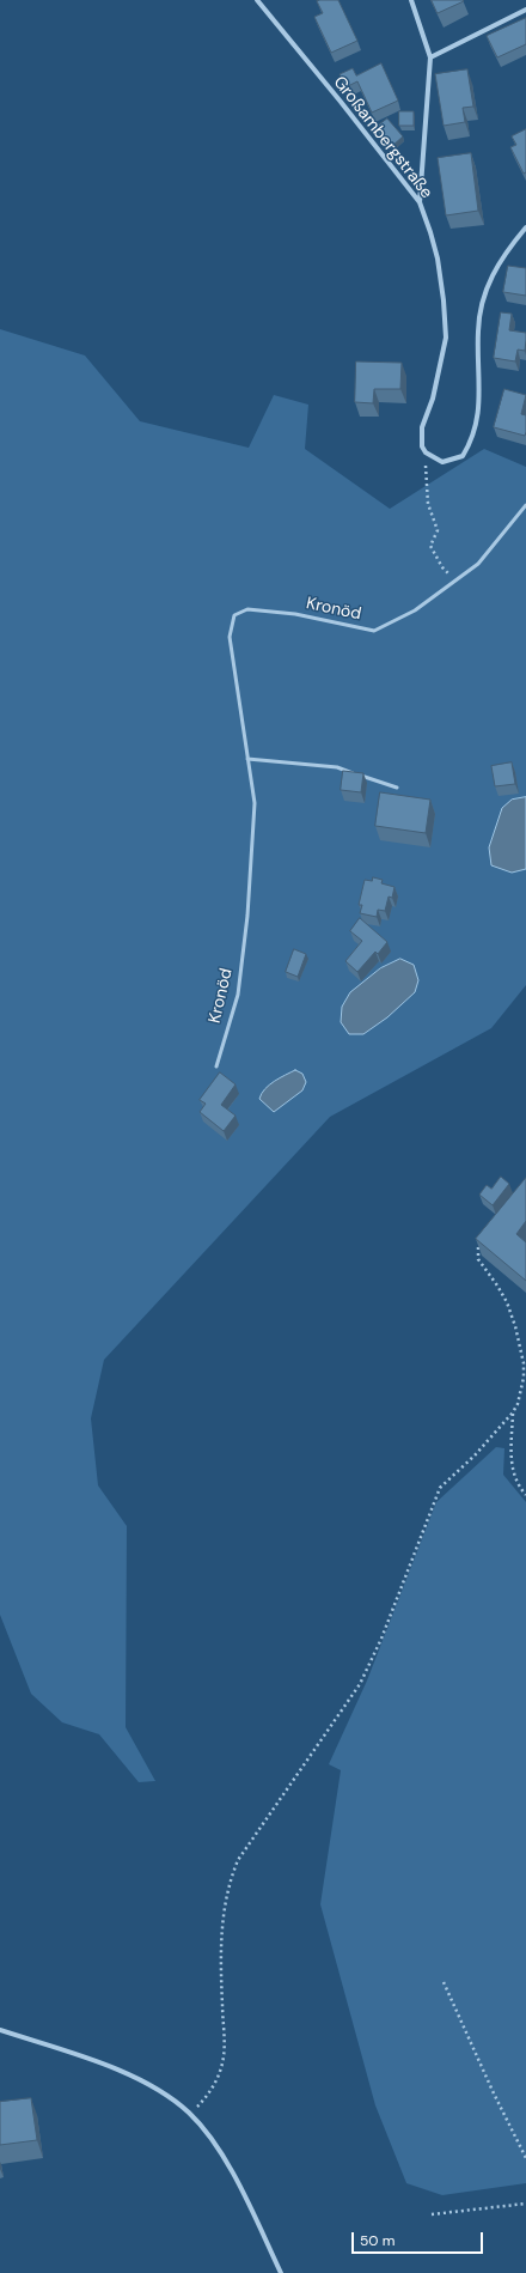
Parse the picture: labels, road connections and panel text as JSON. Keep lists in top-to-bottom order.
{
  "streets": {
    "street": ["Großambergstraße"],
    "lane": ["Kronöd"]
  },
  "scale_bar": "50 m"
}
